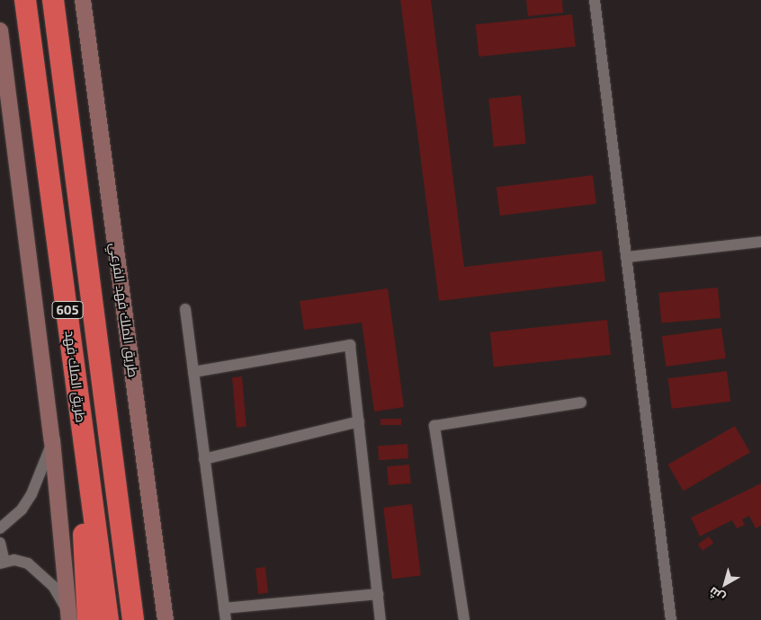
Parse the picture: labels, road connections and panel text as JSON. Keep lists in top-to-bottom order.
{
  "streets": {
    "highway": ["605", "طريق الملك فهد"],
    "main road": ["طريق الملك فهد الفرعي"]
  },
  "north": "bottom left"
}
